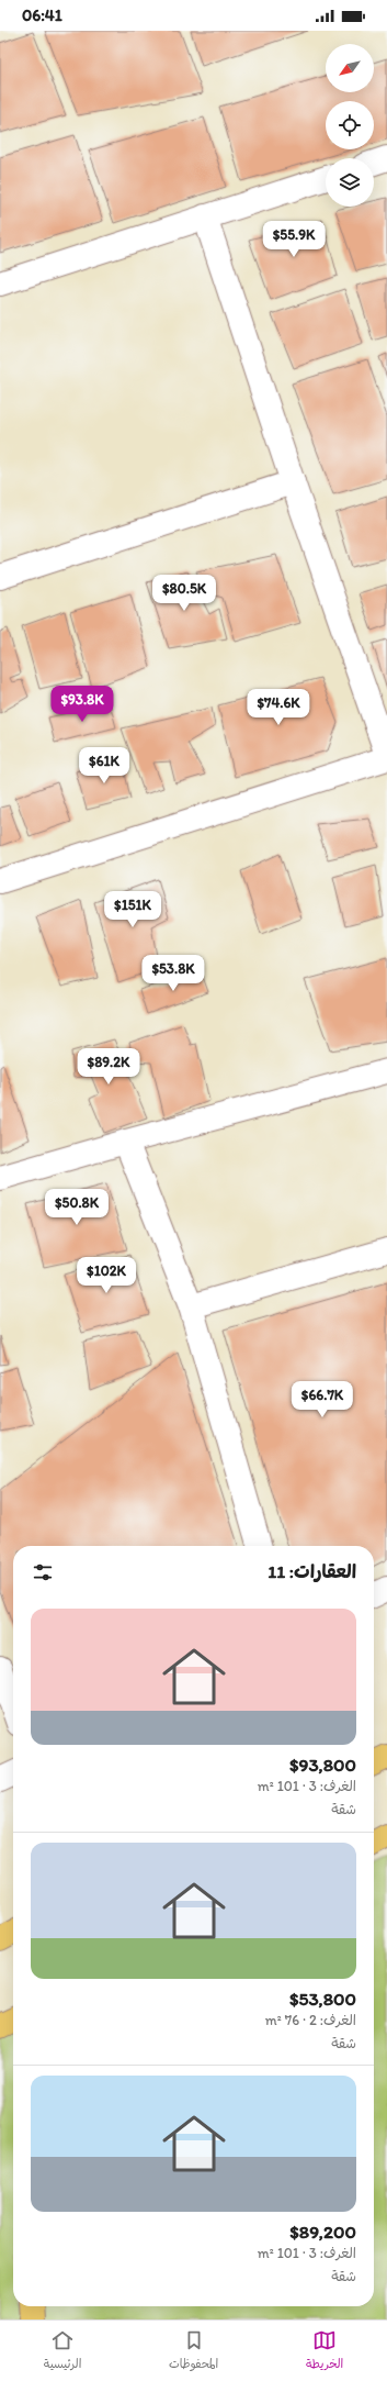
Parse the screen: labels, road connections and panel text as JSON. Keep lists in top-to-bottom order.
{
  "north": "bottom left",
  "page": {
    "status": "06:41",
    "price": [
      "$55.9K",
      "$80.5K",
      "$93.8K",
      "$74.6K",
      "$61K",
      "$151K",
      "$53.8K",
      "$89.2K",
      "$50.8K",
      "$102K",
      "$66.7K"
    ],
    "heading": "العقارات: 11",
    "list": [
      {
        "name": "$93,800",
        "note": "الغرف: 3 · 101 m² · شقة"
      },
      {
        "name": "$53,800",
        "note": "الغرف: 2 · 76 m² · شقة"
      },
      {
        "name": "$89,200",
        "note": "الغرف: 3 · 101 m² · شقة"
      }
    ],
    "tabs": ["الخريطة", "المحفوظات", "الرئيسية"]
  }
}
